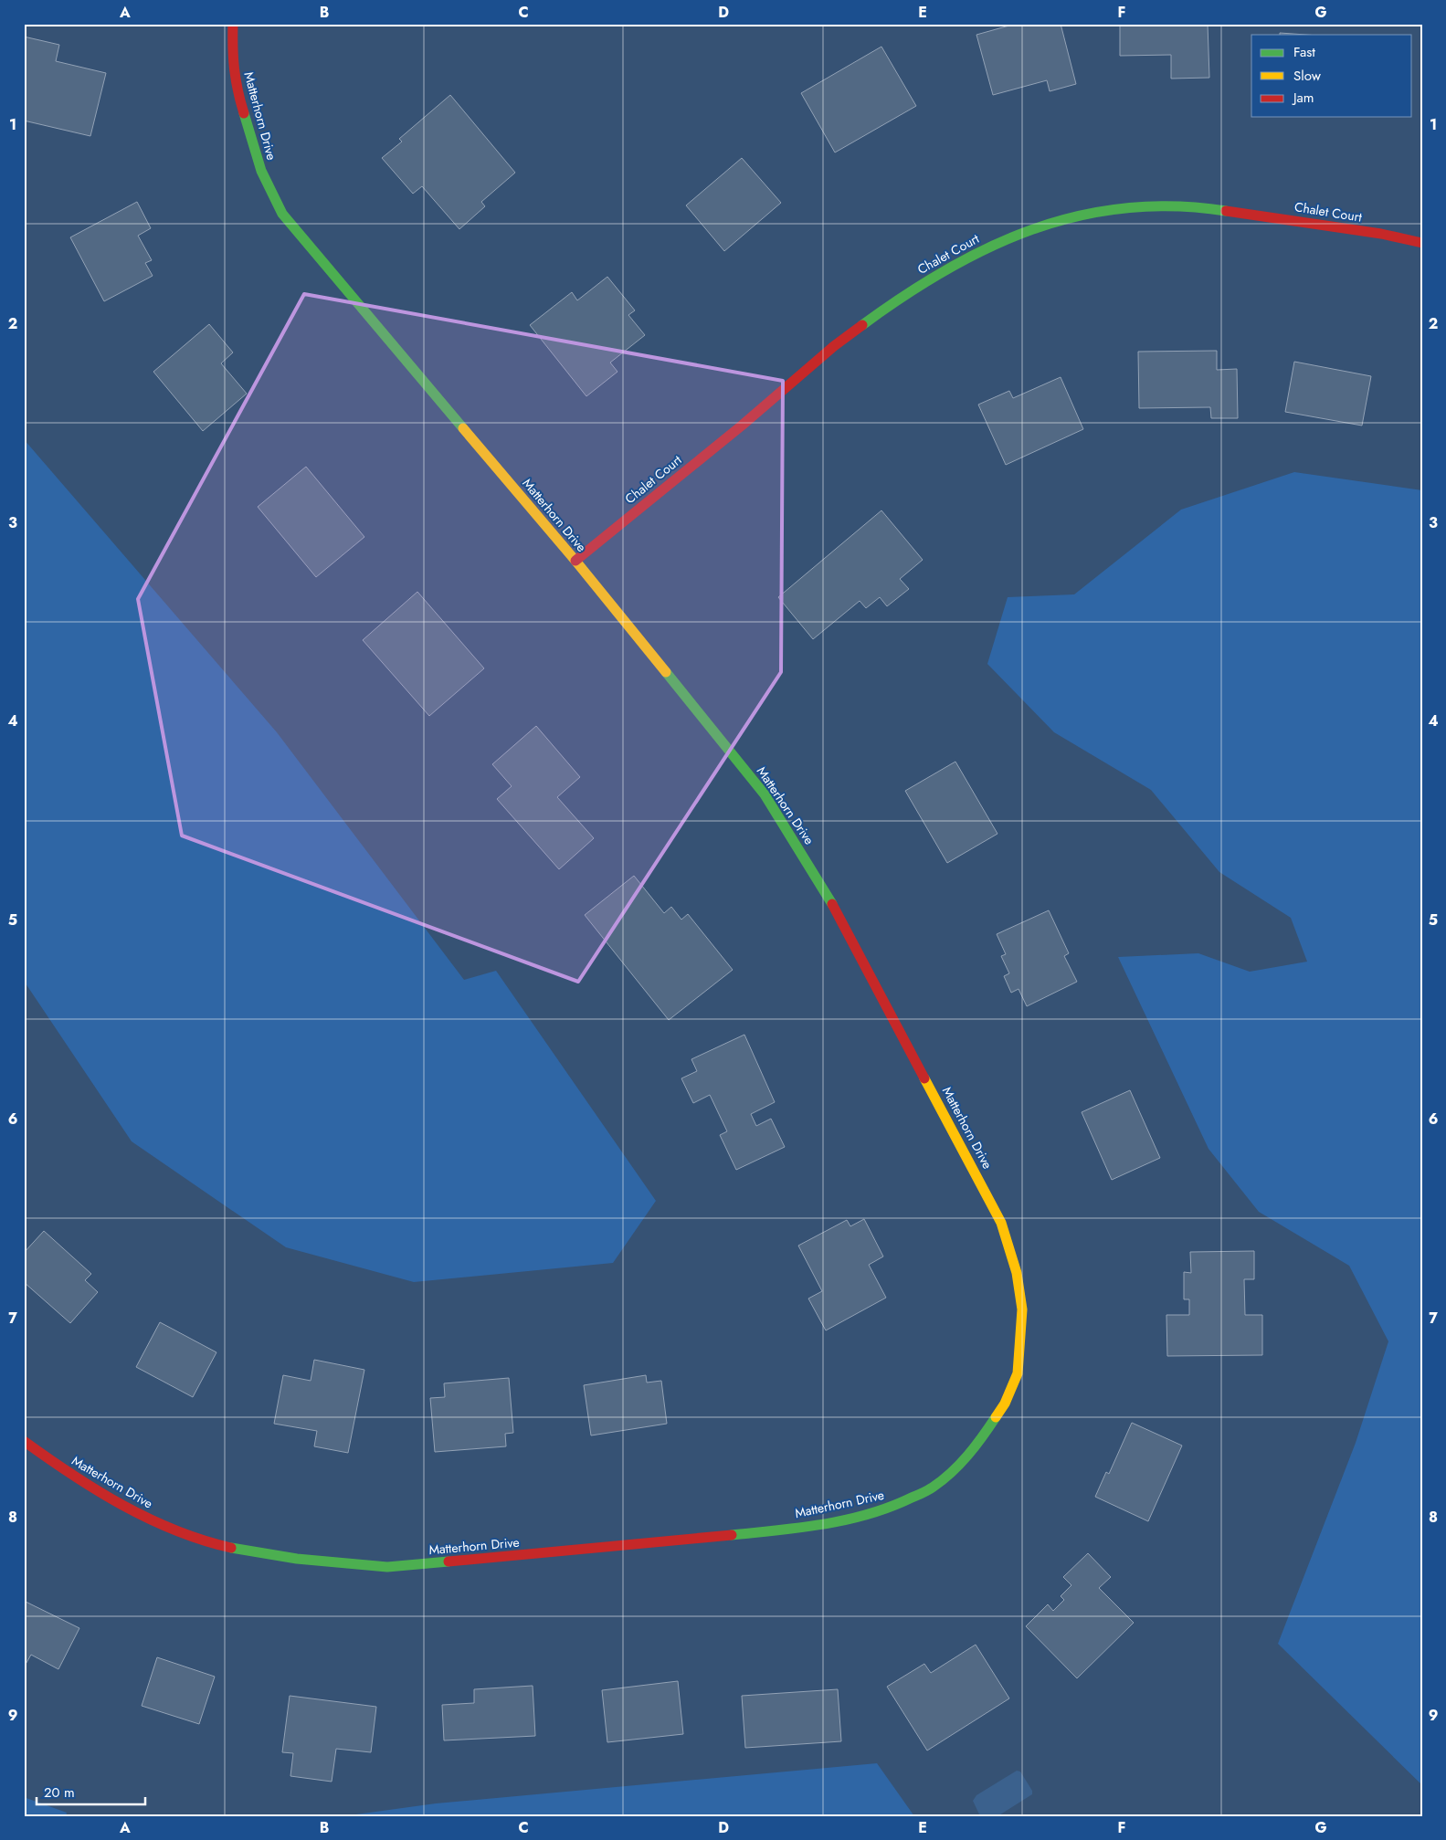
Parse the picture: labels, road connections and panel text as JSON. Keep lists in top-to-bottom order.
{
  "streets": {
    "street": ["Matterhorn Drive", "Chalet Court"]
  },
  "crossings": [
    ["Matterhorn Drive", "Chalet Court"]
  ],
  "legend": ["Fast", "Slow", "Jam"],
  "scale_bar": "20 m",
  "grid": {
    "columns": [
      "A",
      "B",
      "C",
      "D",
      "E",
      "F",
      "G"
    ],
    "rows": [
      "1",
      "2",
      "3",
      "4",
      "5",
      "6",
      "7",
      "8",
      "9"
    ]
  }
}
